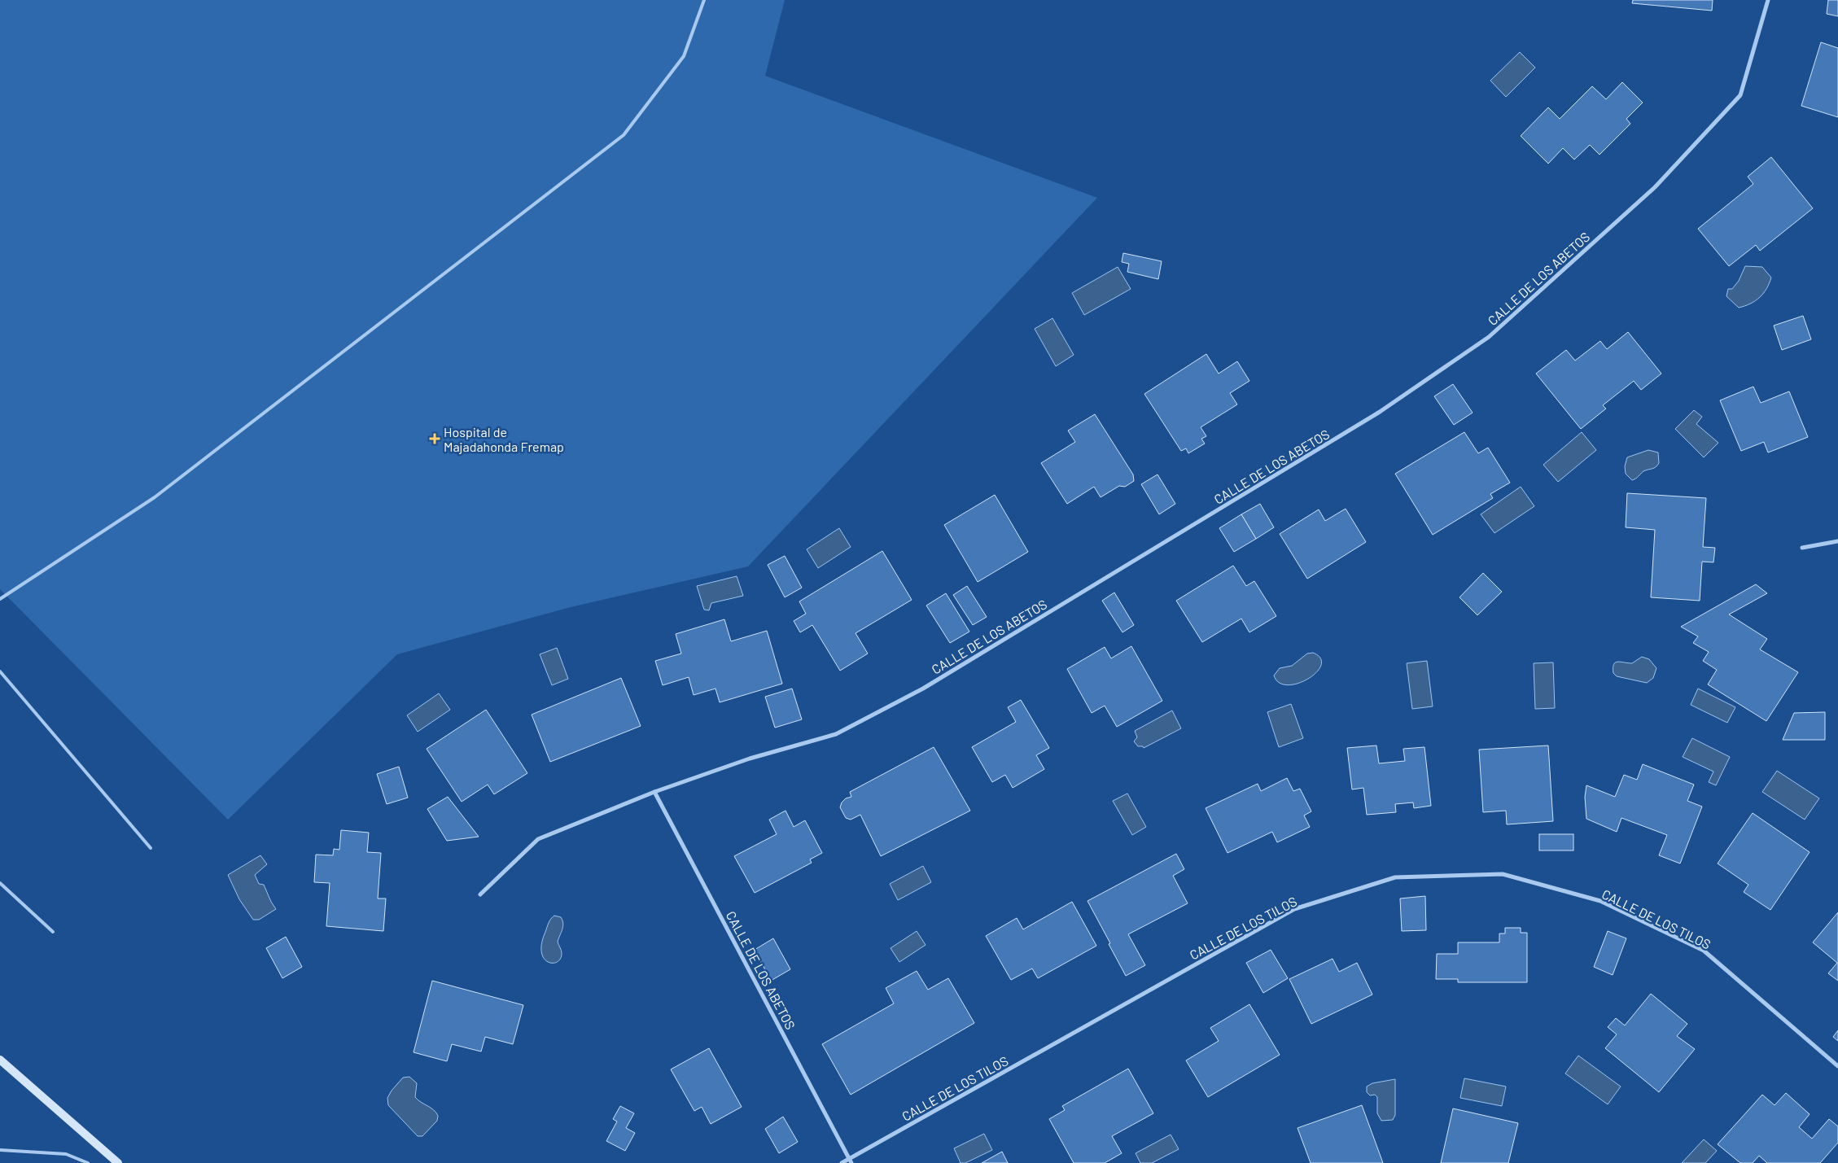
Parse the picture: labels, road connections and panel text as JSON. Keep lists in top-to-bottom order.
{
  "streets": {
    "street": ["CALLE DE LOS ABETOS", "CALLE DE LOS TILOS"]
  },
  "crossings": [
    ["CALLE DE LOS ABETOS", "CALLE DE LOS TILOS"]
  ],
  "places": {
    "health": ["Hospital de Majadahonda Fremap"]
  }
}
